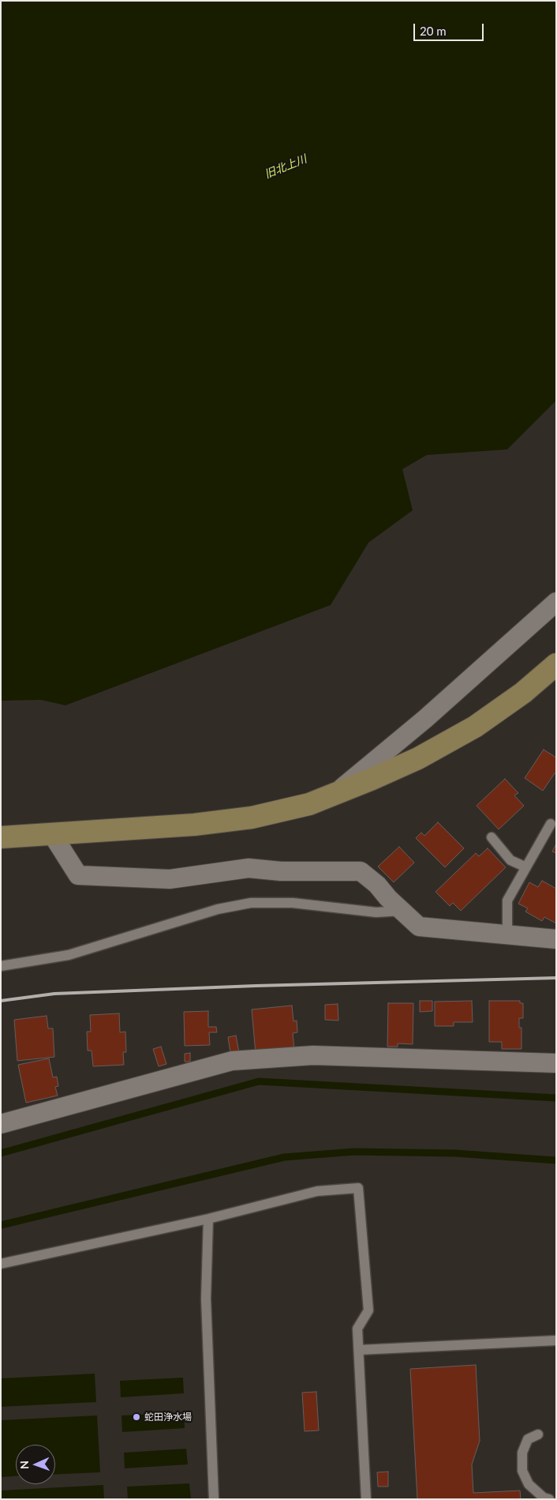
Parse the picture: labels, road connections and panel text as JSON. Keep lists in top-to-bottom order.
{
  "water": ["旧北上川"],
  "places": ["蛇田浄水場"],
  "scale_bar": "20 m",
  "north": "left"
}
